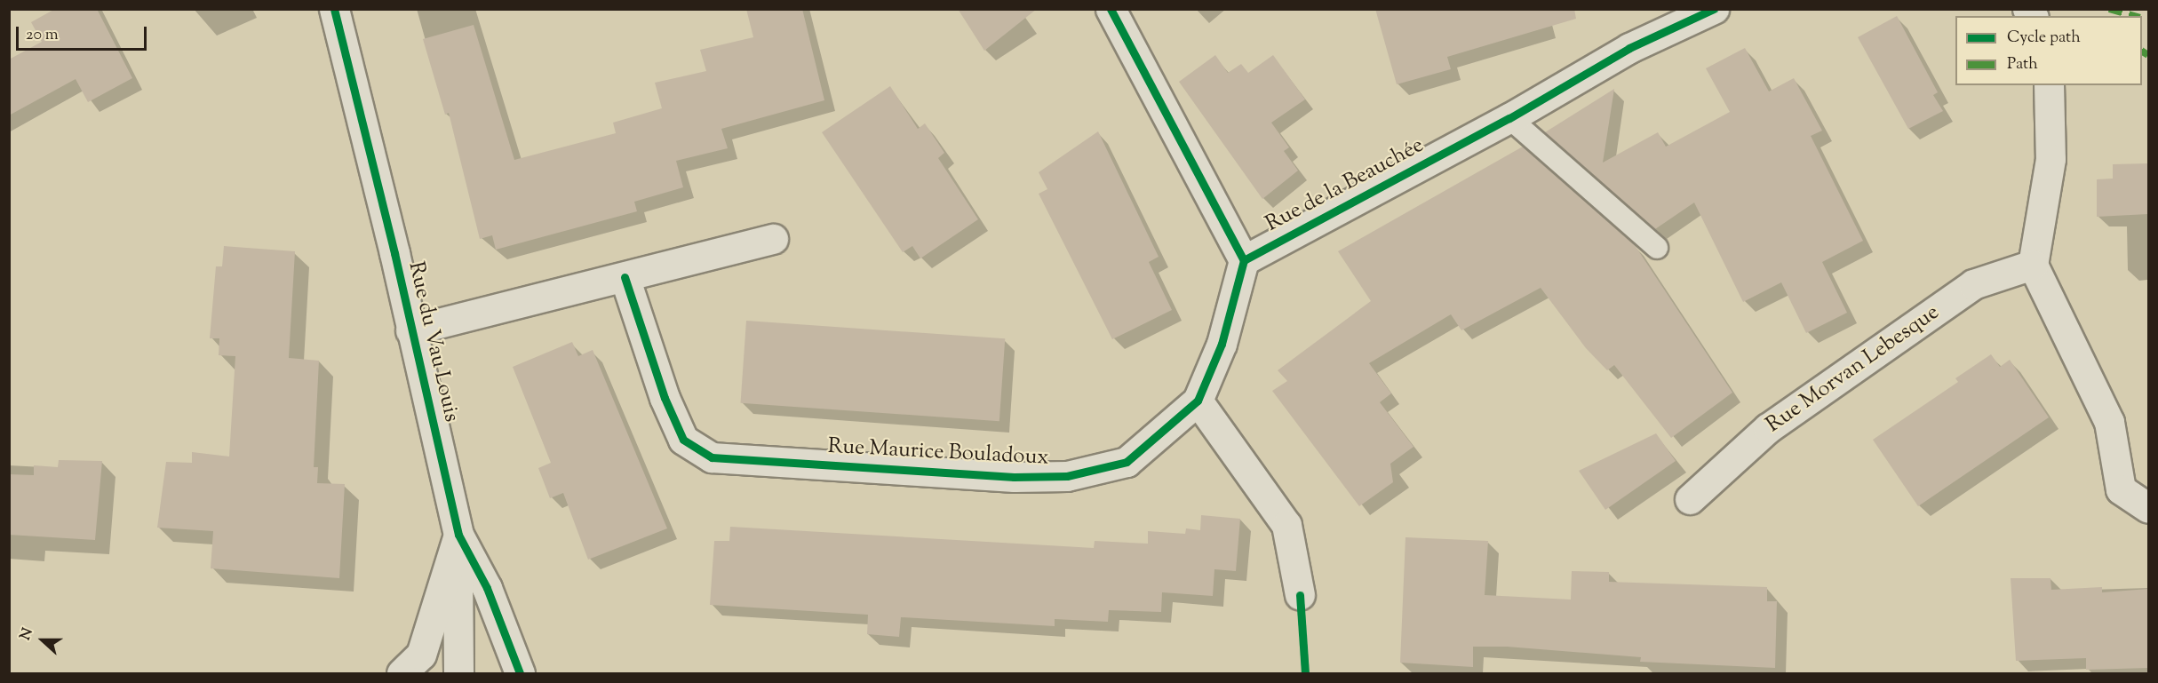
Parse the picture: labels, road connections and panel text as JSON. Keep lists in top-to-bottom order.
{
  "streets": {
    "street": [
      "Rue de la Beauchée",
      "Rue du Vau Louis",
      "Rue Morvan Lebesque",
      "Rue Maurice Bouladoux"
    ]
  },
  "crossings": [
    ["Rue de la Beauchée", "Rue Maurice Bouladoux"]
  ],
  "legend": ["Cycle path", "Path"],
  "scale_bar": "20 m",
  "north": "left"
}
